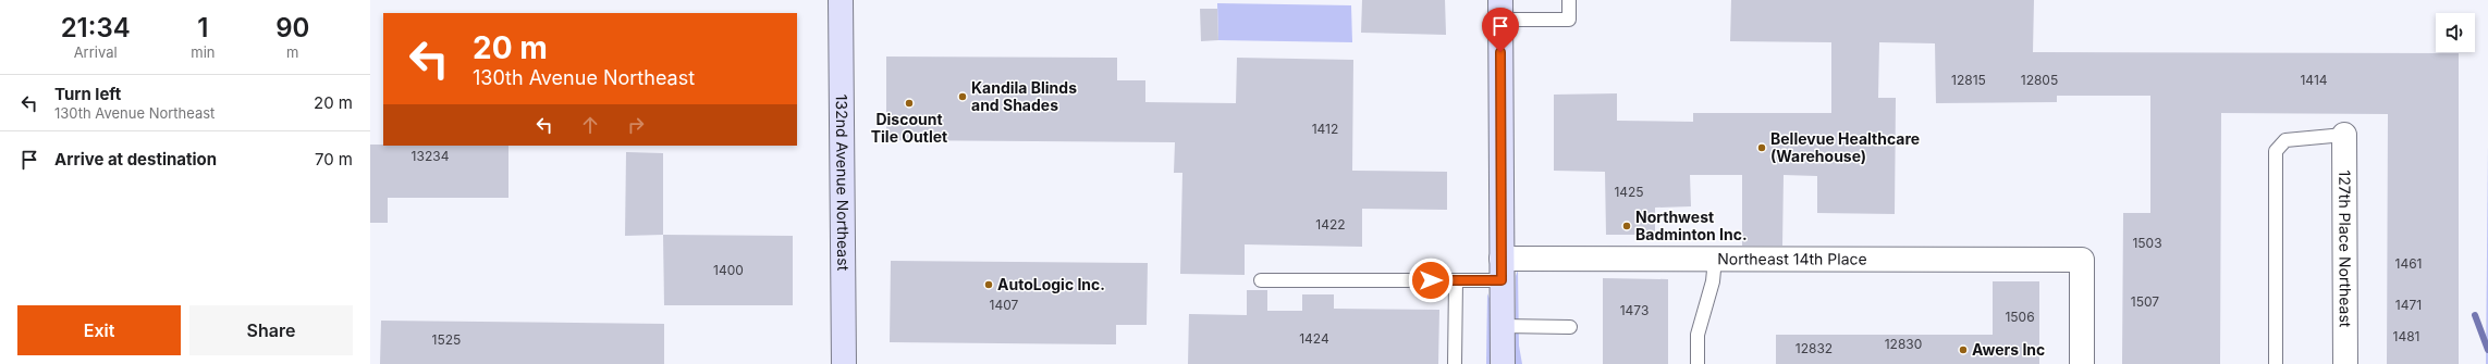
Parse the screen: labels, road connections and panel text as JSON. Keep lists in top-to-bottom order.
{
  "streets": {
    "street": ["132nd Avenue Northeast", "127th Place Northeast", "Northeast 14th Place"]
  },
  "places": [
    "Kandila Blinds and Shades",
    "Discount Tile Outlet",
    "Bellevue Healthcare (Warehouse)",
    "Northwest Badminton Inc.",
    "AutoLogic Inc.",
    "Awers Inc"
  ],
  "house_numbers": [
    "12815",
    "12805",
    "1414",
    "1412",
    "13234",
    "1425",
    "1422",
    "1503",
    "1461",
    "1400",
    "1507",
    "1407",
    "1471",
    "1473",
    "1506",
    "1481",
    "1424",
    "1525",
    "12830",
    "12832"
  ],
  "page": {
    "eta": [
      "21:34",
      "Arrival",
      "1",
      "min",
      "90",
      "m"
    ],
    "turn": ["20 m", "130th Avenue Northeast"],
    "list": [
      {
        "name": "Turn left",
        "note": "130th Avenue Northeast",
        "value": "20 m"
      },
      {
        "name": "Arrive at destination",
        "value": "70 m"
      }
    ],
    "buttons": ["Exit", "Share"]
  }
}
